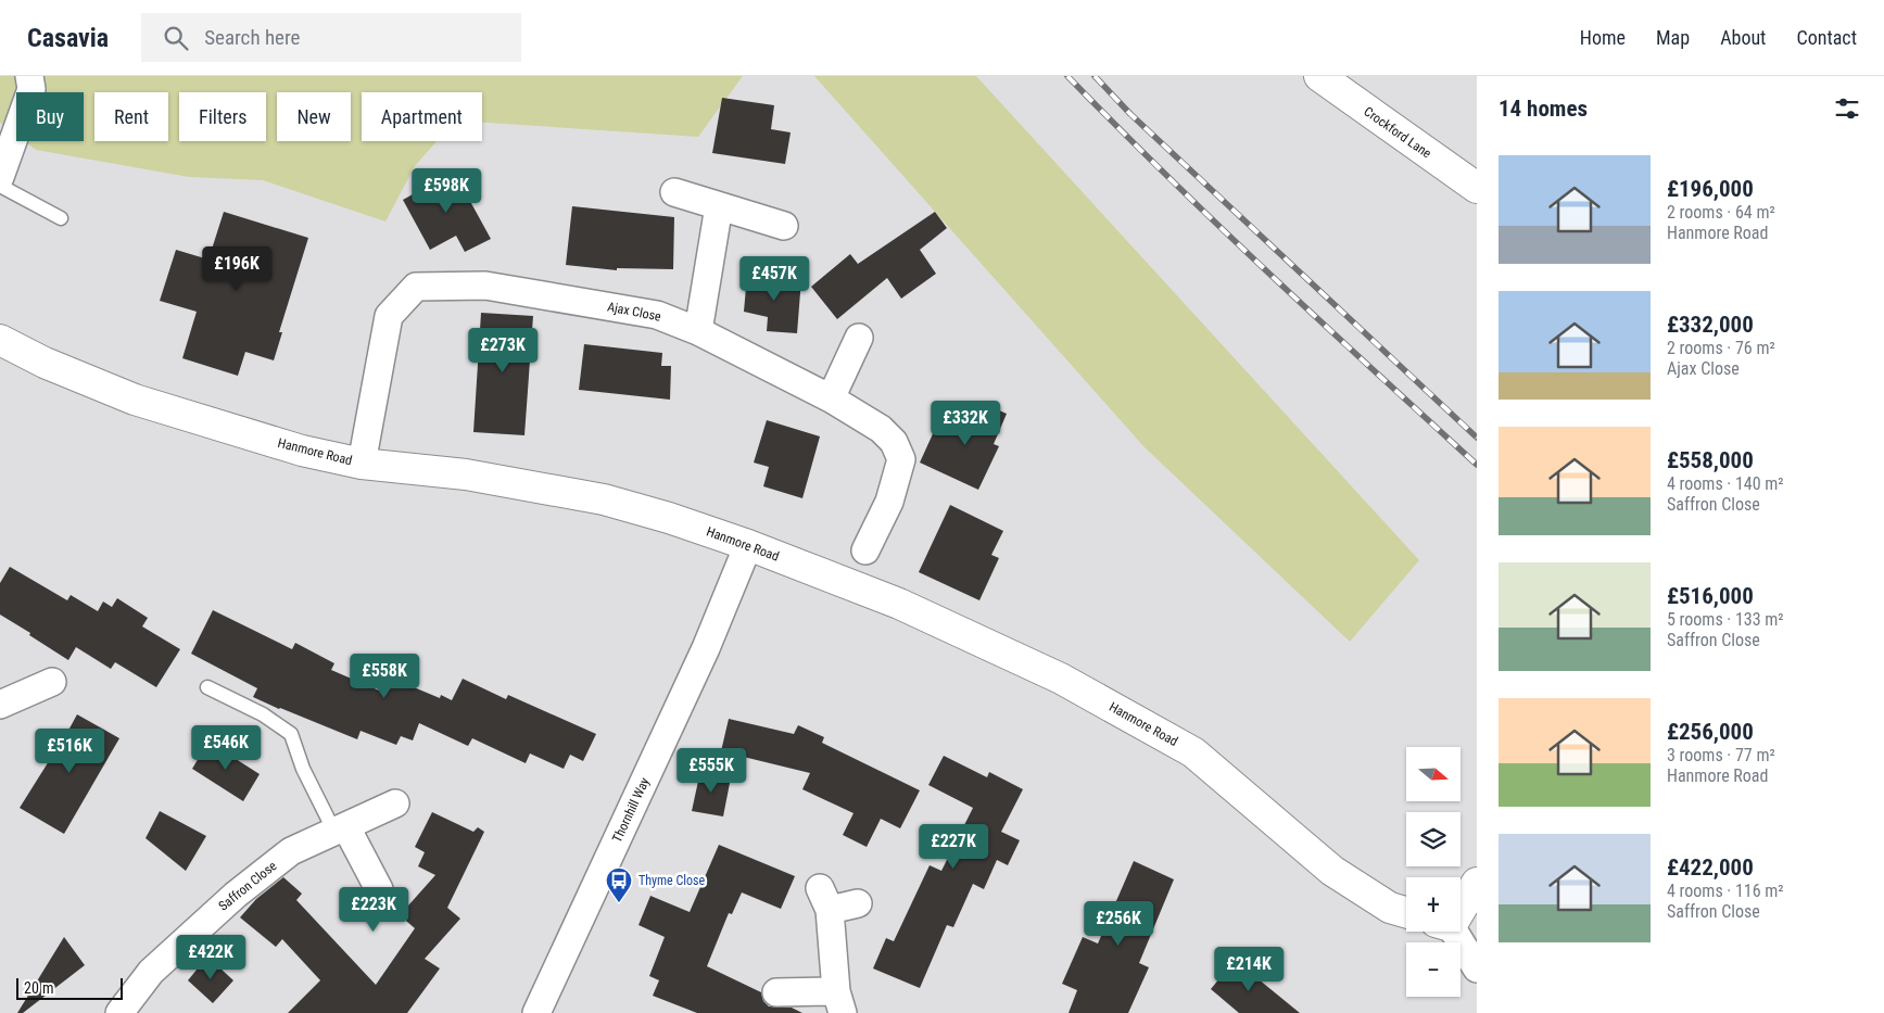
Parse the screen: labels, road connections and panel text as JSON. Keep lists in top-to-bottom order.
{
  "streets": {
    "street": [
      "Crockford Lane",
      "Ajax Close",
      "Hanmore Road",
      "Thornhill Way",
      "Saffron Close"
    ]
  },
  "crossings": [
    ["Ajax Close", "Hanmore Road"],
    ["Hanmore Road", "Thornhill Way"]
  ],
  "places": {
    "bus stop": ["Thyme Close"]
  },
  "scale_bar": "20 m",
  "north": "right",
  "page": {
    "header": "Casavia",
    "search": "Search here",
    "nav": [
      "Home",
      "Map",
      "About",
      "Contact"
    ],
    "heading": "14 homes",
    "chip": [
      "Buy",
      "Rent",
      "Filters",
      "New",
      "Apartment"
    ],
    "list": [
      {
        "name": "£196,000",
        "note": "2 rooms · 64 m² · Hanmore Road"
      },
      {
        "name": "£332,000",
        "note": "2 rooms · 76 m² · Ajax Close"
      },
      {
        "name": "£558,000",
        "note": "4 rooms · 140 m² · Saffron Close"
      },
      {
        "name": "£516,000",
        "note": "5 rooms · 133 m² · Saffron Close"
      },
      {
        "name": "£256,000",
        "note": "3 rooms · 77 m² · Hanmore Road"
      },
      {
        "name": "£422,000",
        "note": "4 rooms · 116 m² · Saffron Close"
      }
    ],
    "price": [
      "£598K",
      "£196K",
      "£457K",
      "£273K",
      "£332K",
      "£558K",
      "£546K",
      "£516K",
      "£555K",
      "£227K",
      "£223K",
      "£256K",
      "£422K",
      "£214K"
    ],
    "map_buttons": ["+", "−"],
    "scale": "20 m"
  }
}
